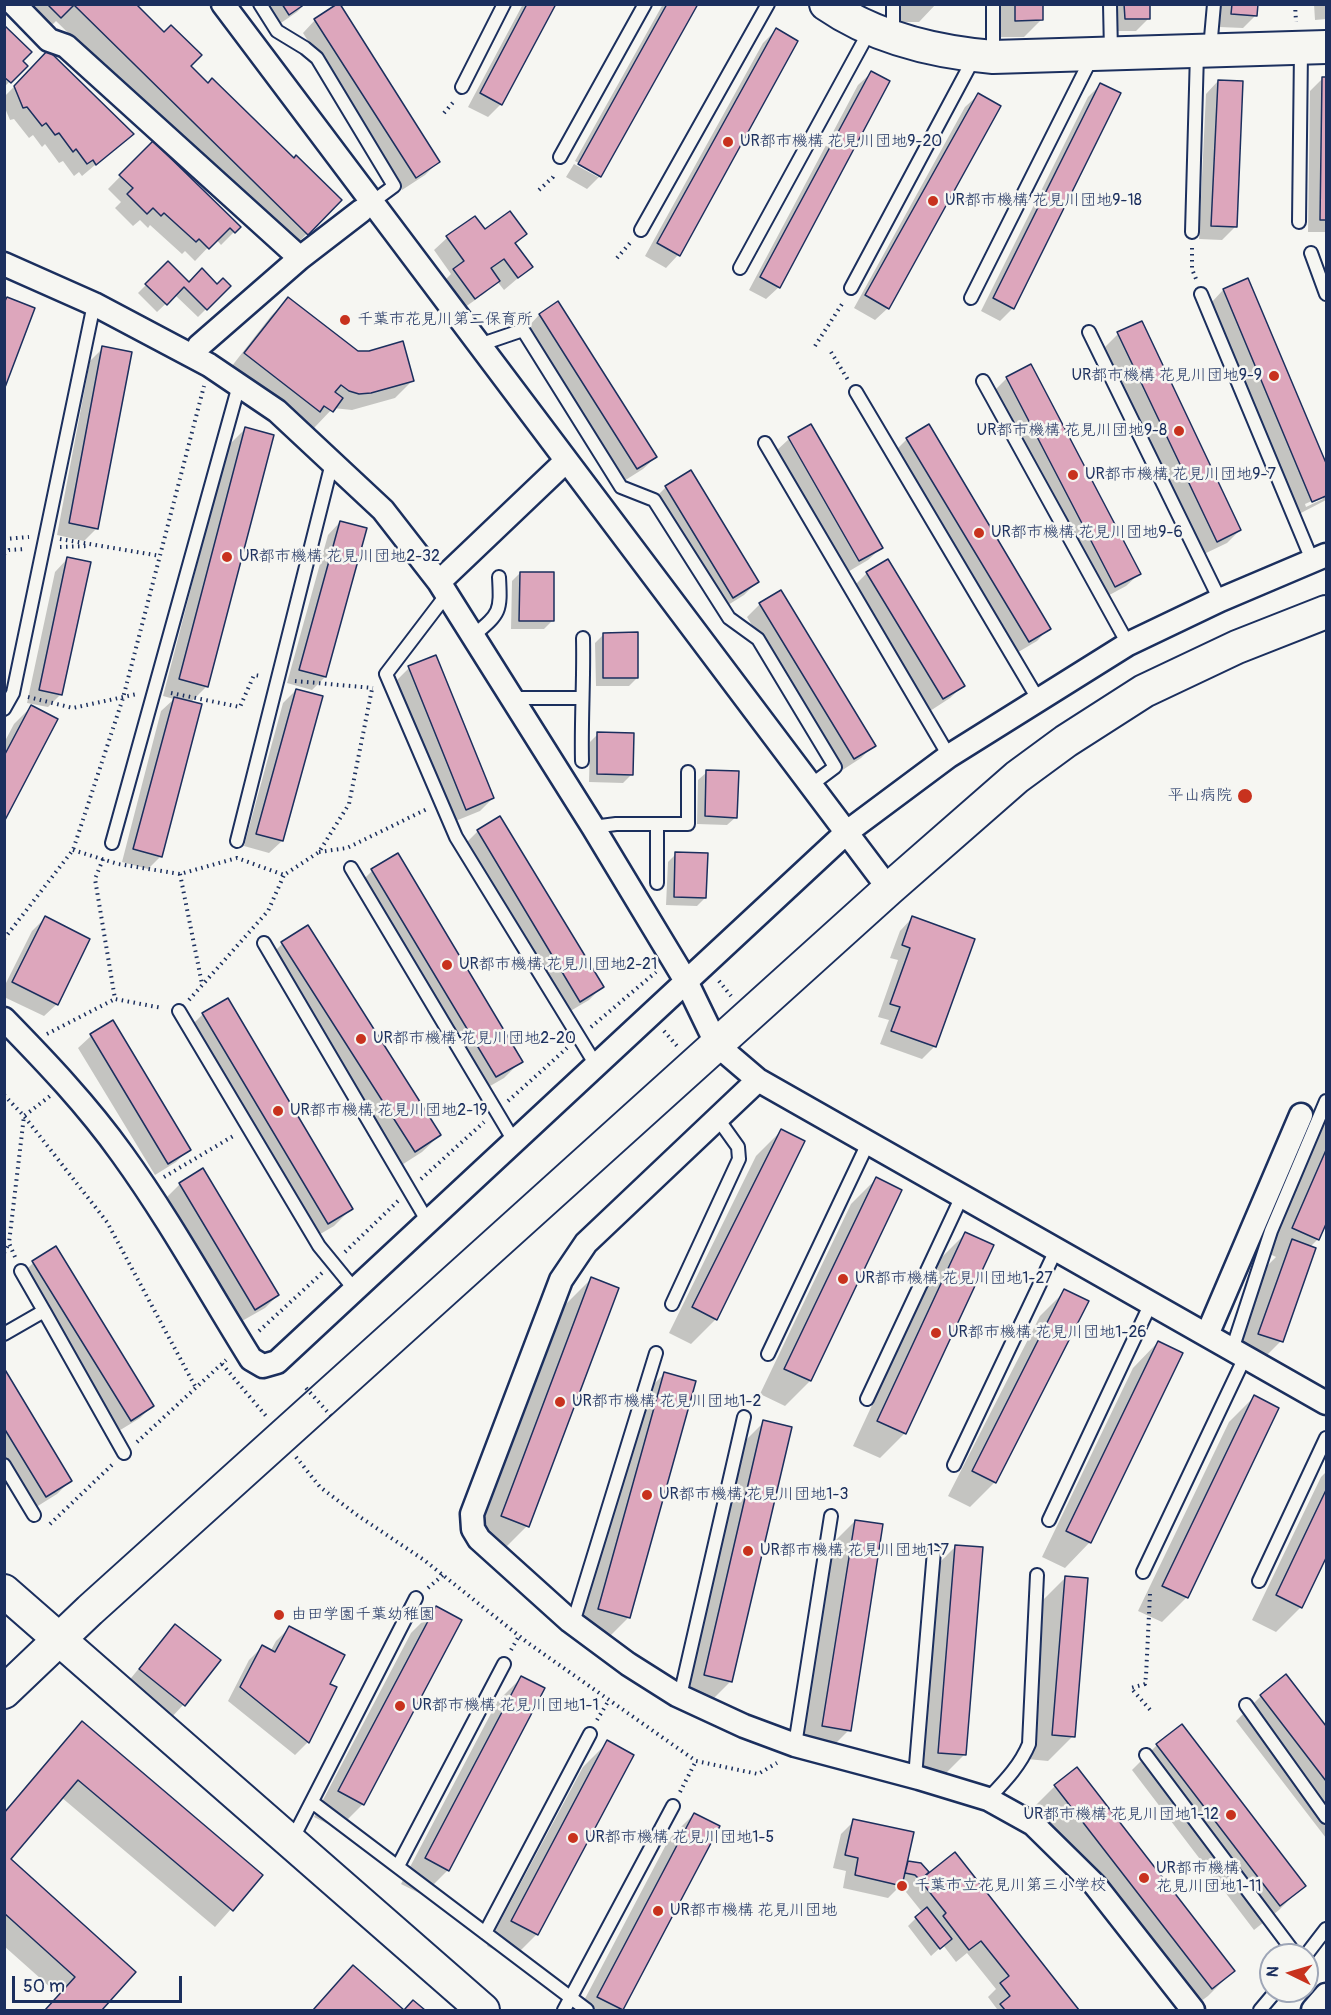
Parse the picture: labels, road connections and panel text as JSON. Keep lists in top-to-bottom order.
{
  "places": [
    "UR都市機構 花見川団地9-20",
    "UR都市機構 花見川団地9-18",
    "千葉市花見川第二保育所",
    "UR都市機構 花見川団地9-9",
    "UR都市機構 花見川団地9-8",
    "UR都市機構 花見川団地9-7",
    "UR都市機構 花見川団地9-6",
    "UR都市機構 花見川団地2-32",
    "平山病院",
    "UR都市機構 花見川団地2-21",
    "UR都市機構 花見川団地2-20",
    "UR都市機構 花見川団地2-19",
    "UR都市機構 花見川団地1-27",
    "UR都市機構 花見川団地1-26",
    "UR都市機構 花見川団地1-2",
    "UR都市機構 花見川団地1-3",
    "UR都市機構 花見川団地1-7",
    "由田学園千葉幼稚園",
    "UR都市機構 花見川団地1-1",
    "UR都市機構 花見川団地1-12",
    "UR都市機構 花見川団地1-5",
    "UR都市機構 花見川団地1-11",
    "千葉市立花見川第三小学校",
    "UR都市機構 花見川団地"
  ],
  "scale_bar": "50 m",
  "north": "left"
}
